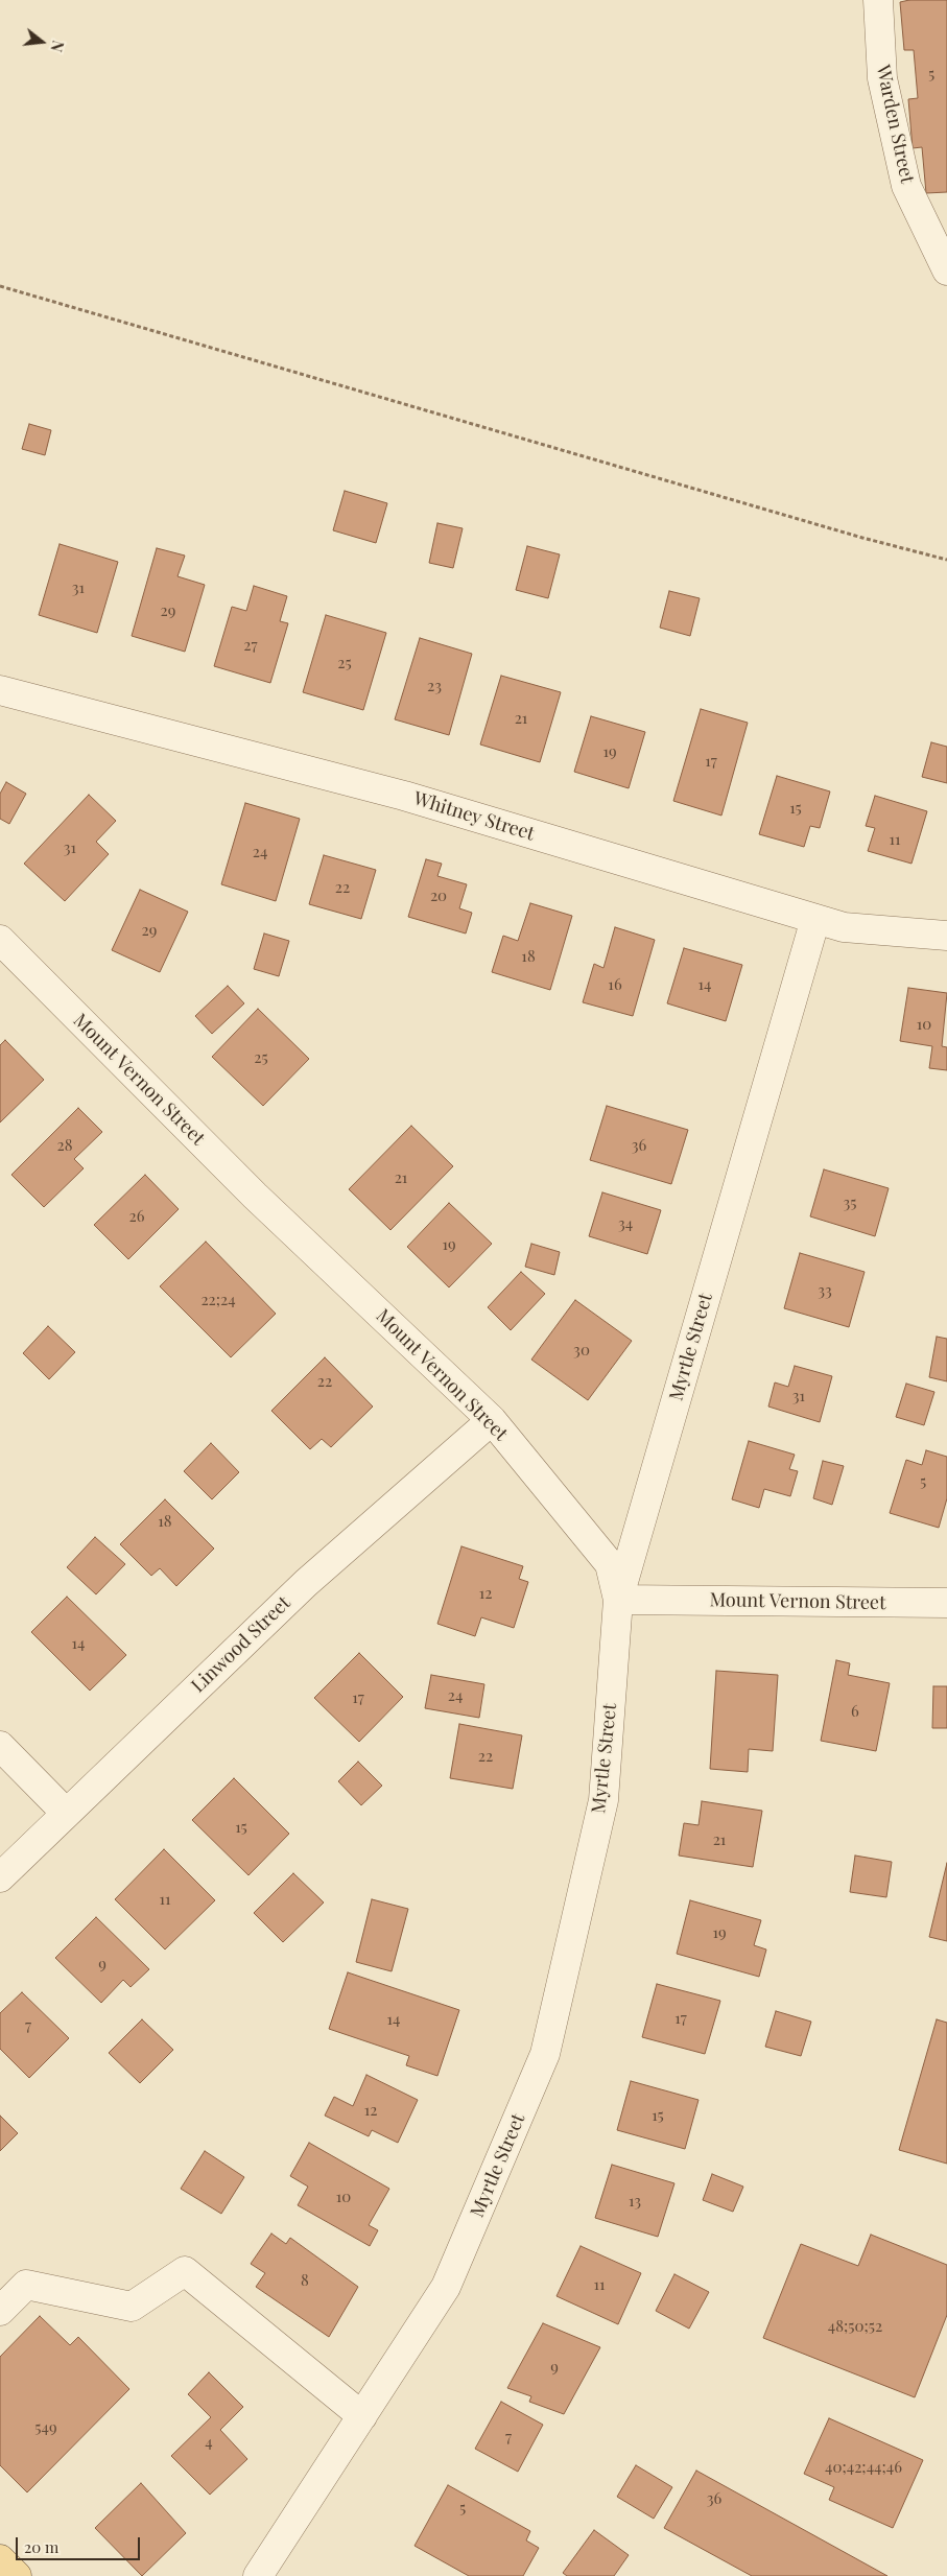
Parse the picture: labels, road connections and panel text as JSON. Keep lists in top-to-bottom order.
{
  "streets": {
    "street": [
      "Warden Street",
      "Whitney Street",
      "Mount Vernon Street",
      "Myrtle Street",
      "Linwood Street"
    ]
  },
  "crossings": [
    ["Whitney Street", "Myrtle Street"],
    ["Mount Vernon Street", "Myrtle Street"],
    ["Mount Vernon Street", "Linwood Street"]
  ],
  "house_numbers": [
    "5",
    "31",
    "29",
    "27",
    "25",
    "23",
    "21",
    "19",
    "17",
    "15",
    "11",
    "31",
    "24",
    "22",
    "20",
    "29",
    "18",
    "16",
    "14",
    "10",
    "25",
    "28",
    "36",
    "21",
    "35",
    "26",
    "34",
    "19",
    "33",
    "22;24",
    "30",
    "22",
    "31",
    "5",
    "18",
    "12",
    "14",
    "24",
    "17",
    "6",
    "22",
    "15",
    "21",
    "11",
    "19",
    "9",
    "17",
    "14",
    "7",
    "12",
    "15",
    "10",
    "13",
    "8",
    "11",
    "48;50;52",
    "9",
    "549",
    "7",
    "4",
    "40;42;44;46",
    "36",
    "5"
  ],
  "scale_bar": "20 m",
  "north": "right"
}
